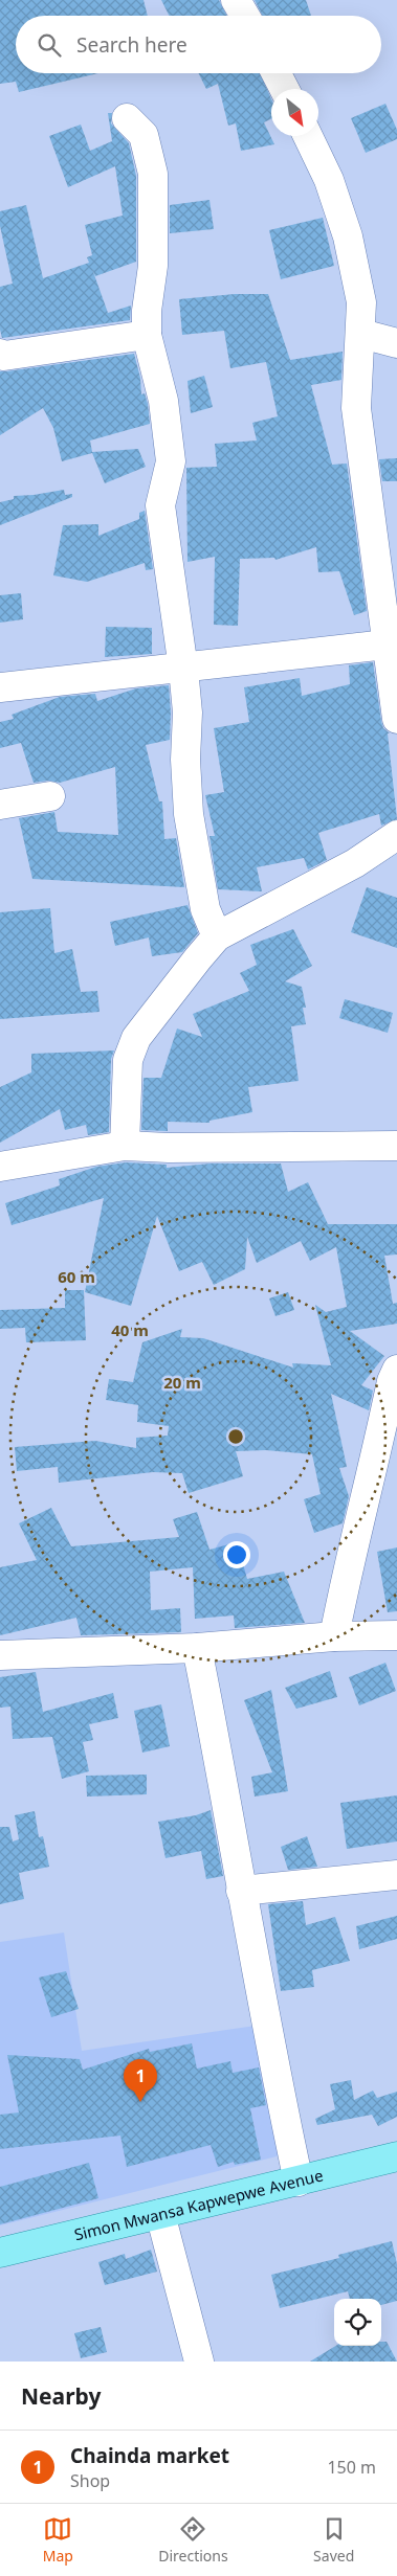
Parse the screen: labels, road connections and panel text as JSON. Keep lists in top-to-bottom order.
{
  "streets": {
    "main road": ["Simon Mwansa Kapwepwe Avenue"]
  },
  "north": "bottom right",
  "page": {
    "search": "Search here",
    "pins": "1",
    "heading": "Nearby",
    "list": [
      {
        "mark": "1",
        "name": "Chainda market",
        "note": "Shop",
        "value": "150 m"
      }
    ],
    "nav": ["Map", "Directions", "Saved"]
  },
  "rings": ["60 m", "40 m", "20 m"]
}
